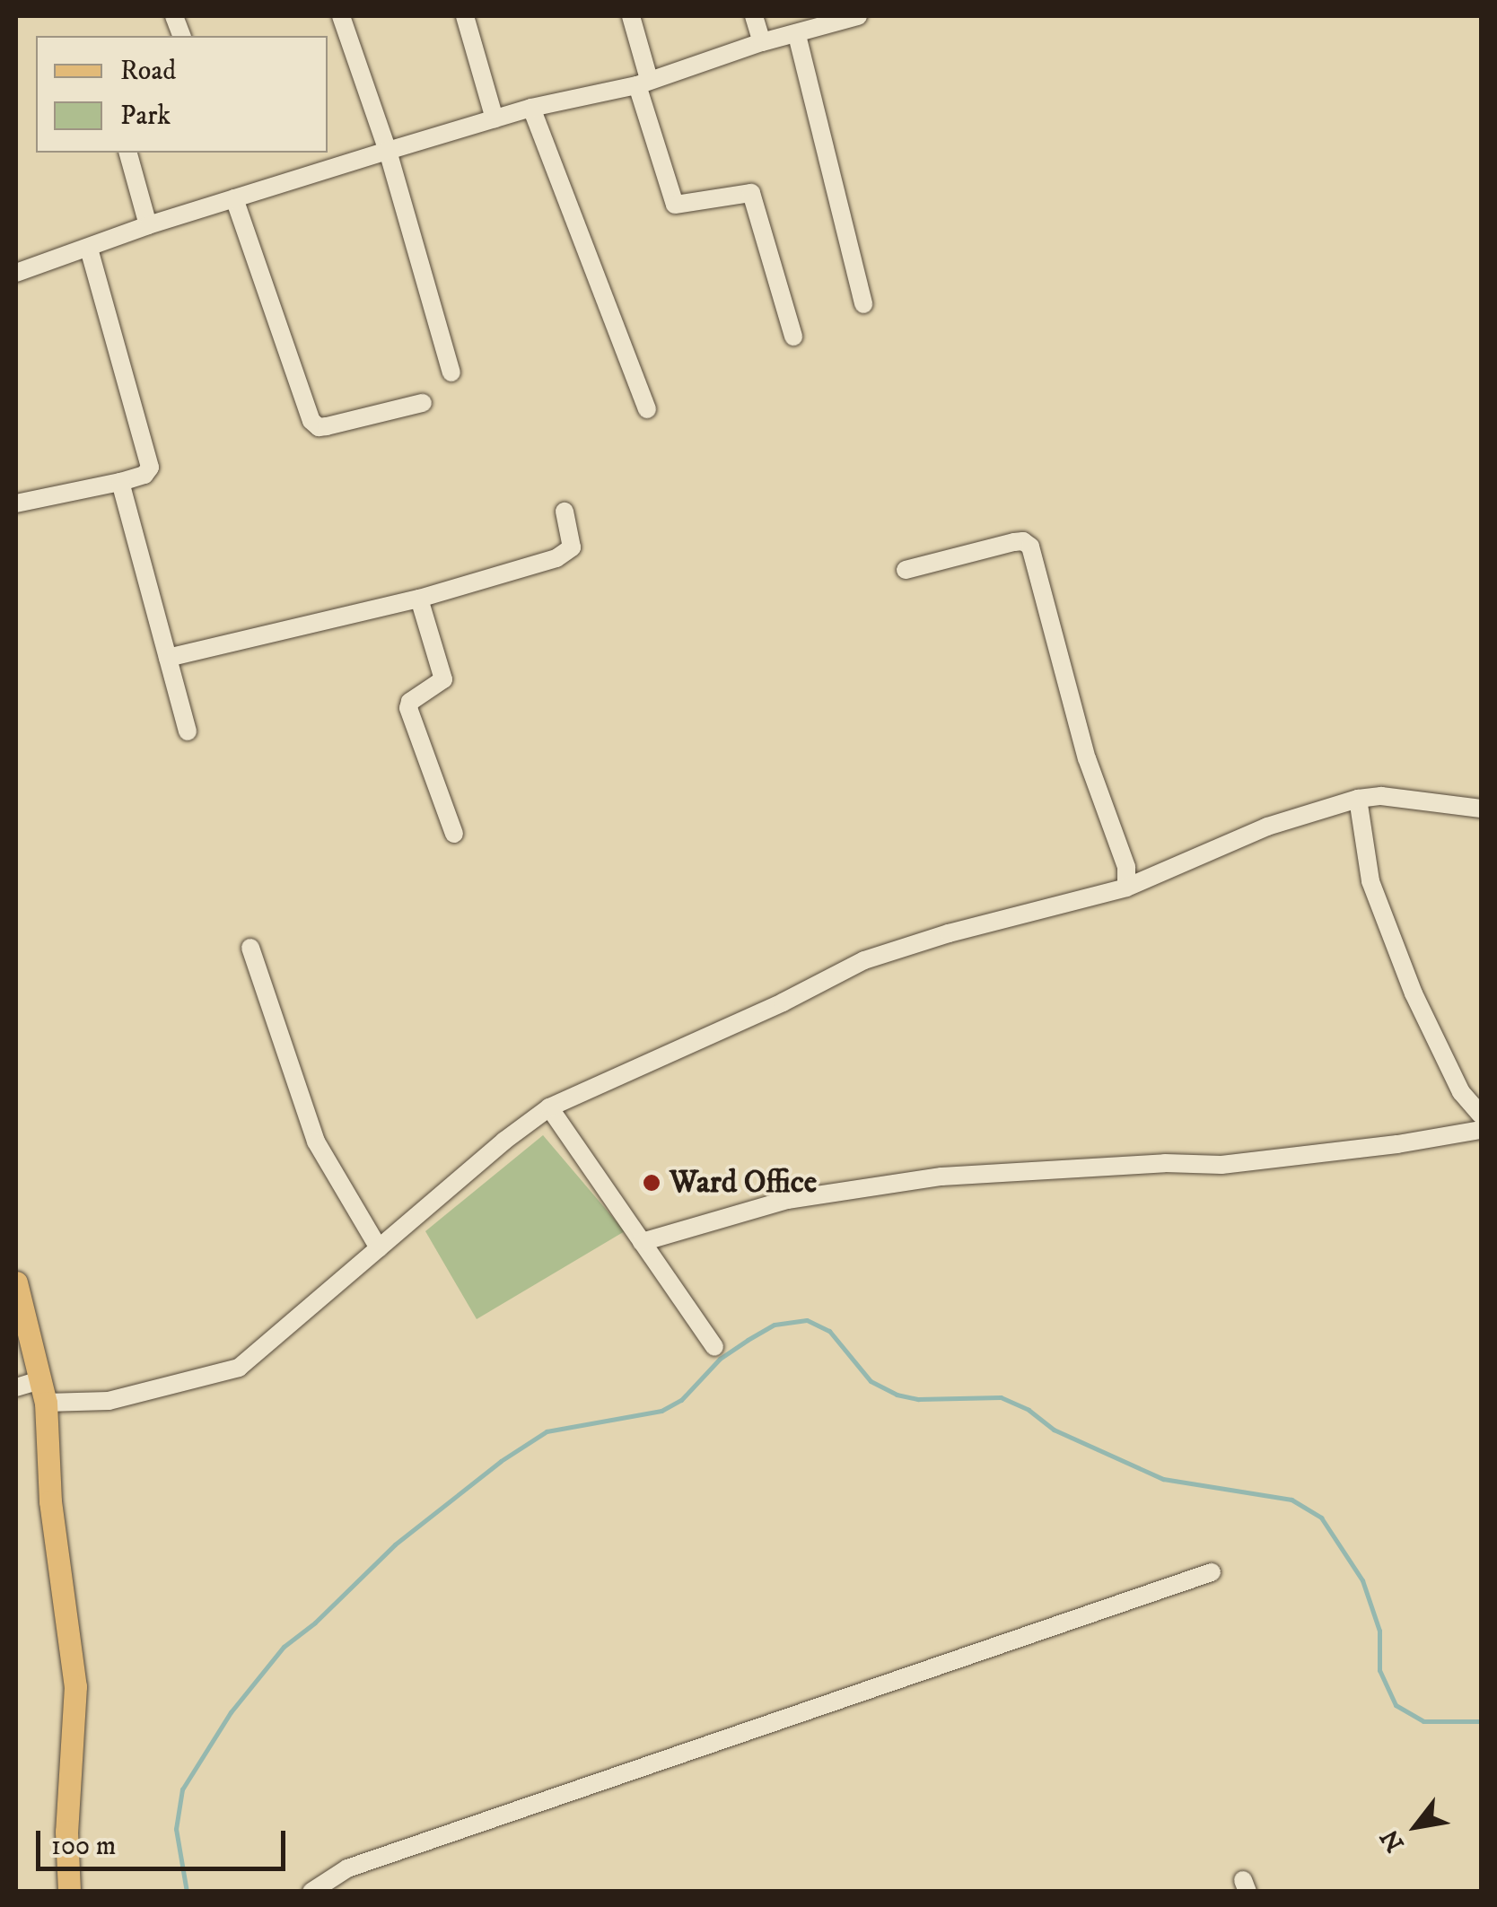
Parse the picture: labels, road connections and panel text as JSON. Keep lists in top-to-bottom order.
{
  "places": ["Ward Office"],
  "legend": ["Road", "Park"],
  "scale_bar": "100 m",
  "north": "bottom left"
}
